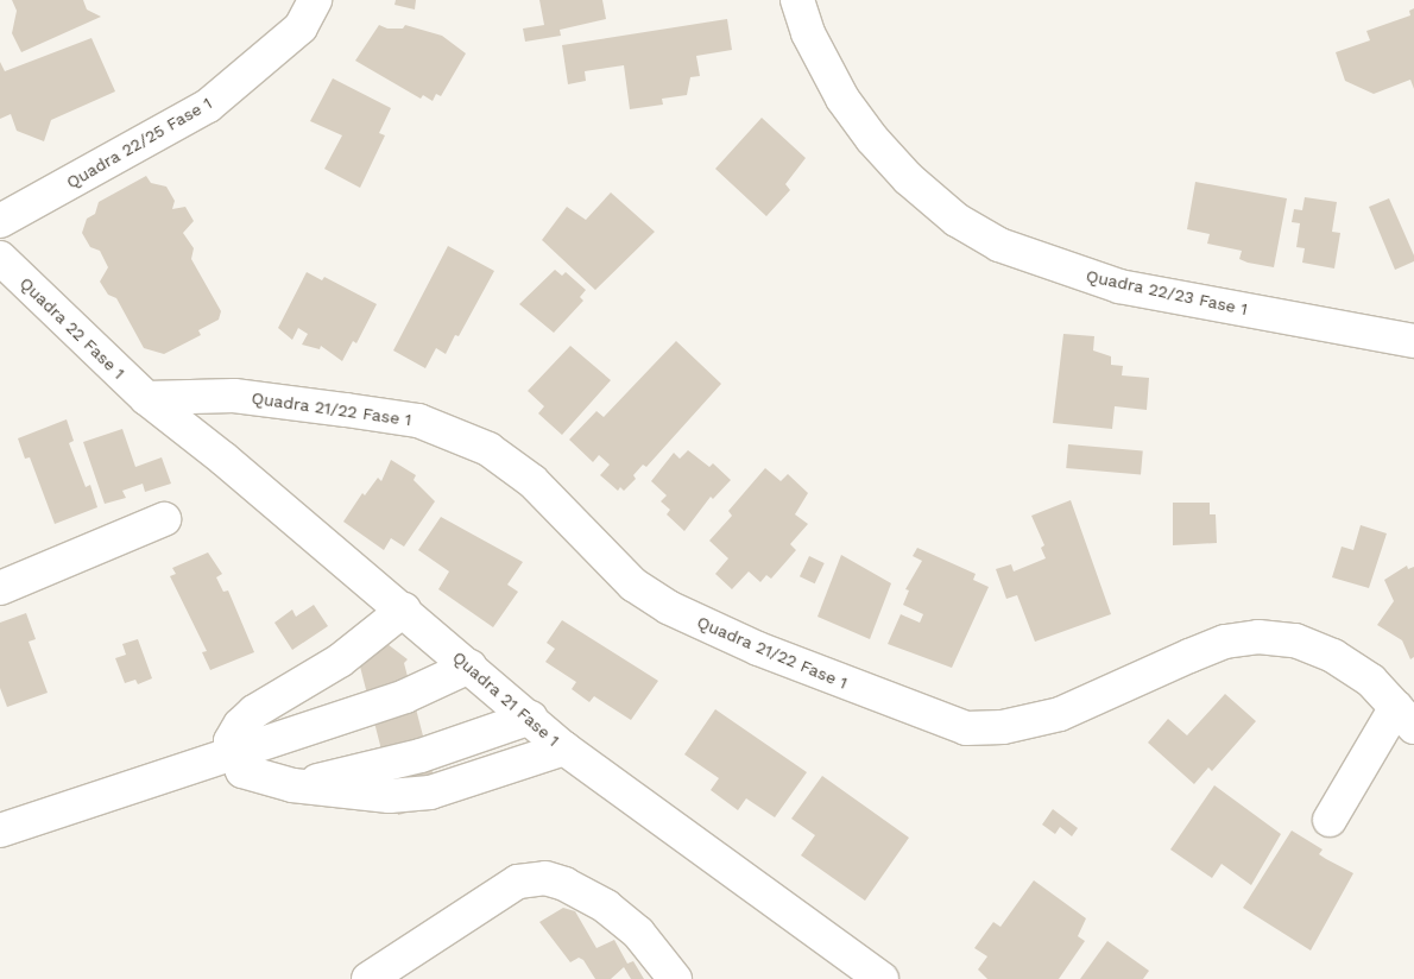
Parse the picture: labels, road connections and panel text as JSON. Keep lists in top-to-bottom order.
{
  "streets": {
    "street": [
      "Quadra 22/25 Fase 1",
      "Quadra 22/23 Fase 1",
      "Quadra 22 Fase 1",
      "Quadra 21/22 Fase 1",
      "Quadra 21 Fase 1"
    ]
  },
  "crossings": [
    ["Quadra 22 Fase 1", "Quadra 21/22 Fase 1"],
    ["Quadra 22 Fase 1", "Quadra 21 Fase 1"],
    ["Quadra 21/22 Fase 1", "Quadra 21 Fase 1"]
  ]
}
